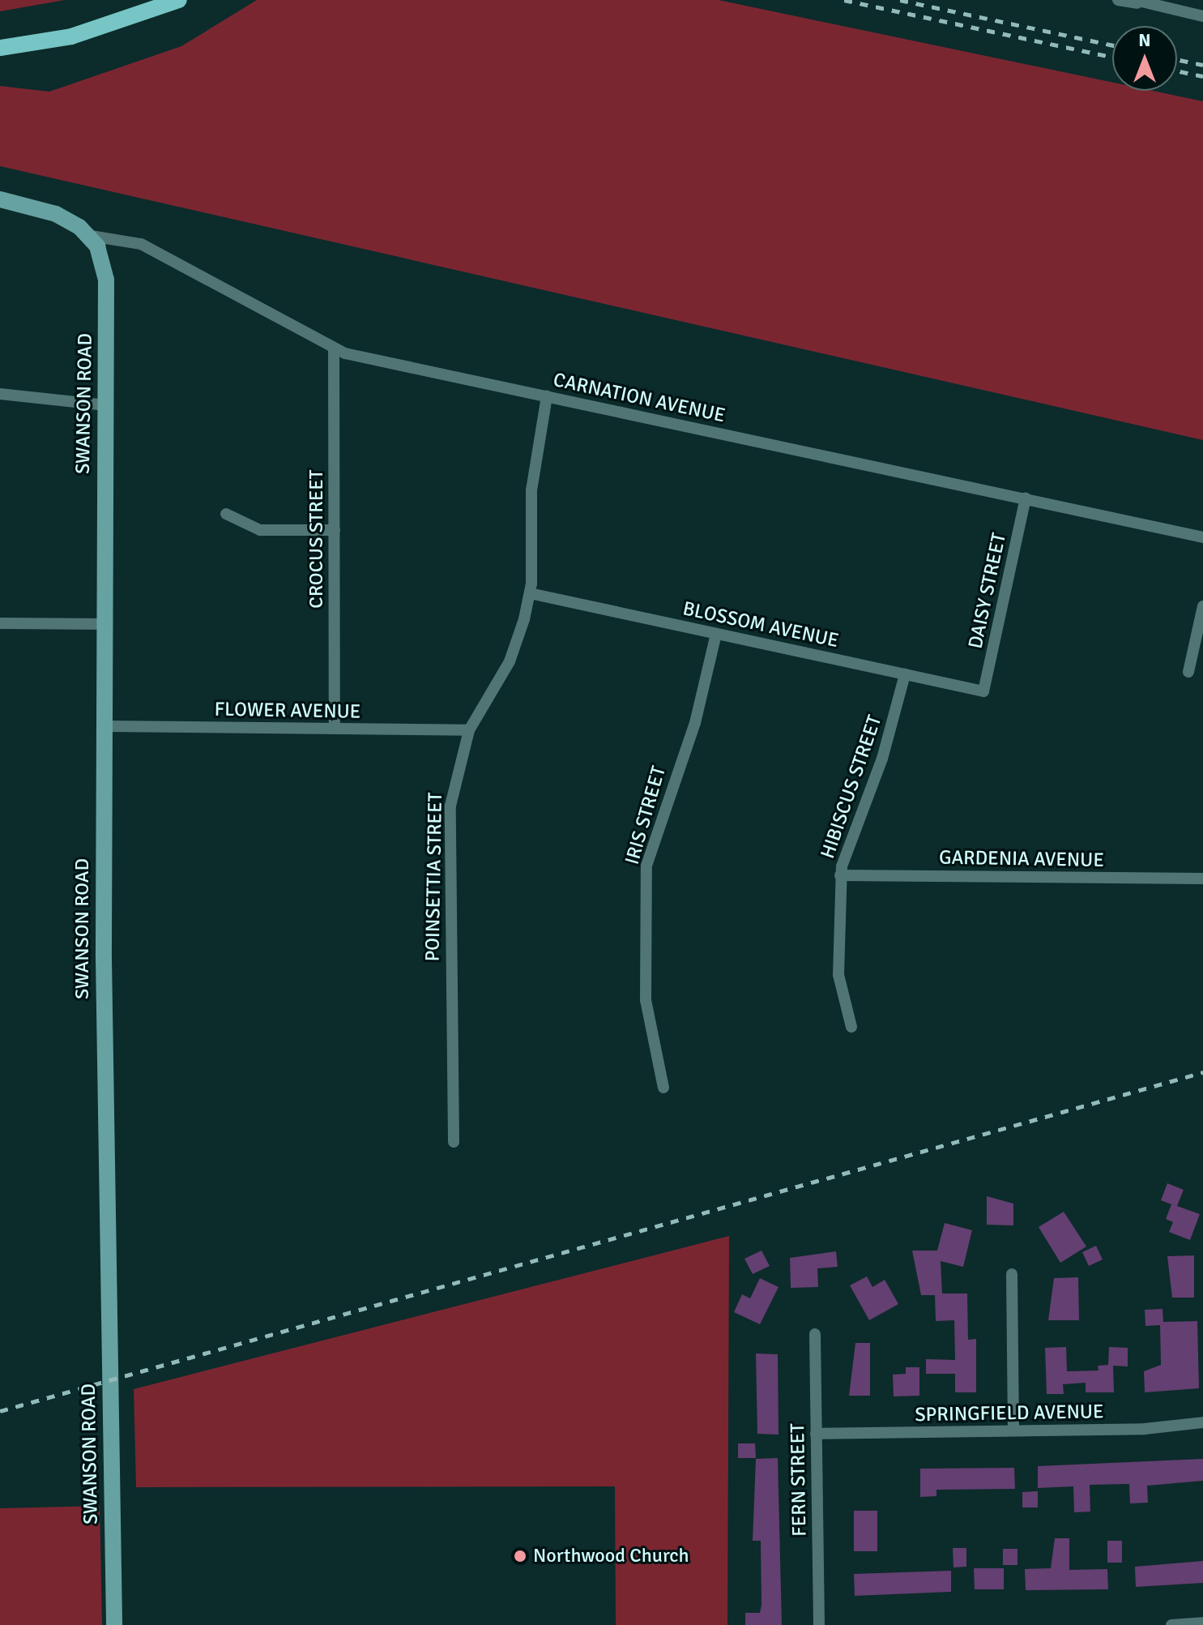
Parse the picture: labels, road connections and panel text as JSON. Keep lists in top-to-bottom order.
{
  "streets": {
    "street": [
      "CARNATION AVENUE",
      "SWANSON ROAD",
      "CROCUS STREET",
      "DAISY STREET",
      "BLOSSOM AVENUE",
      "FLOWER AVENUE",
      "HIBISCUS STREET",
      "IRIS STREET",
      "GARDENIA AVENUE",
      "POINSETTIA STREET",
      "SPRINGFIELD AVENUE",
      "FERN STREET"
    ]
  },
  "crossings": [
    ["CARNATION AVENUE", "SWANSON ROAD"],
    ["CARNATION AVENUE", "CROCUS STREET"],
    ["CARNATION AVENUE", "DAISY STREET"],
    ["CARNATION AVENUE", "POINSETTIA STREET"],
    ["SWANSON ROAD", "FLOWER AVENUE"],
    ["CROCUS STREET", "FLOWER AVENUE"],
    ["DAISY STREET", "BLOSSOM AVENUE"],
    ["BLOSSOM AVENUE", "HIBISCUS STREET"],
    ["BLOSSOM AVENUE", "IRIS STREET"],
    ["BLOSSOM AVENUE", "POINSETTIA STREET"],
    ["FLOWER AVENUE", "POINSETTIA STREET"],
    ["HIBISCUS STREET", "GARDENIA AVENUE"],
    ["SPRINGFIELD AVENUE", "FERN STREET"]
  ],
  "places": ["Northwood Church"],
  "north": "top"
}
